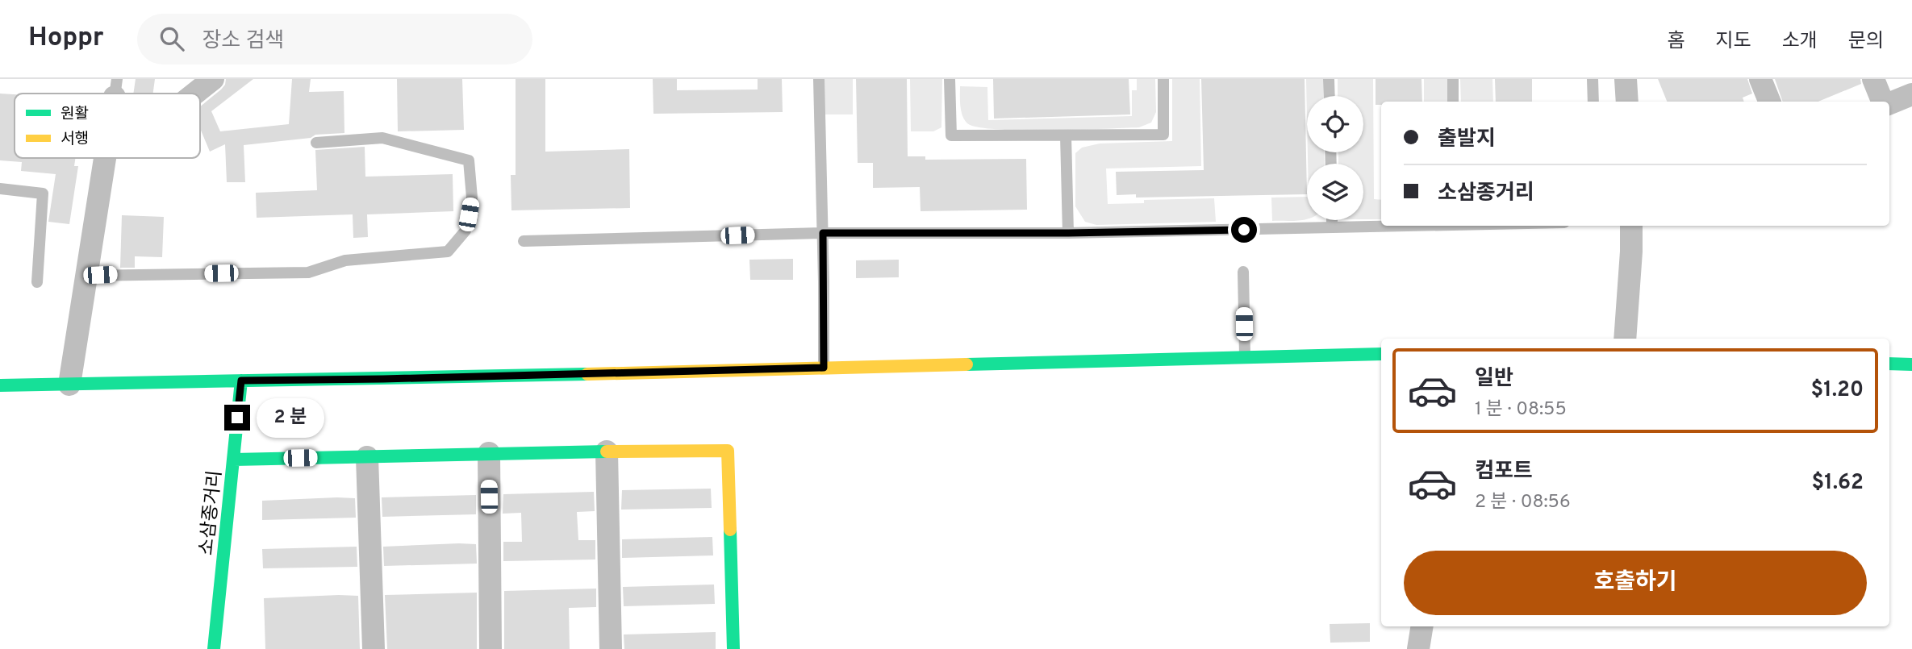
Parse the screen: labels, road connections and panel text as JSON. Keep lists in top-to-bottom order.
{
  "streets": {
    "main road": ["소삼종거리"]
  },
  "legend": ["원활", "서행"],
  "page": {
    "header": "Hoppr",
    "search": "장소 검색",
    "nav": [
      "홈",
      "지도",
      "소개",
      "문의"
    ],
    "banner": ["출발지", "소삼종거리"],
    "list": [
      {
        "name": "일반",
        "note": "1 분 · 08:55",
        "value": "$1.20"
      },
      {
        "name": "컴포트",
        "note": "2 분 · 08:56",
        "value": "$1.62"
      }
    ],
    "bubble": "2 분",
    "buttons": "호출하기"
  }
}
